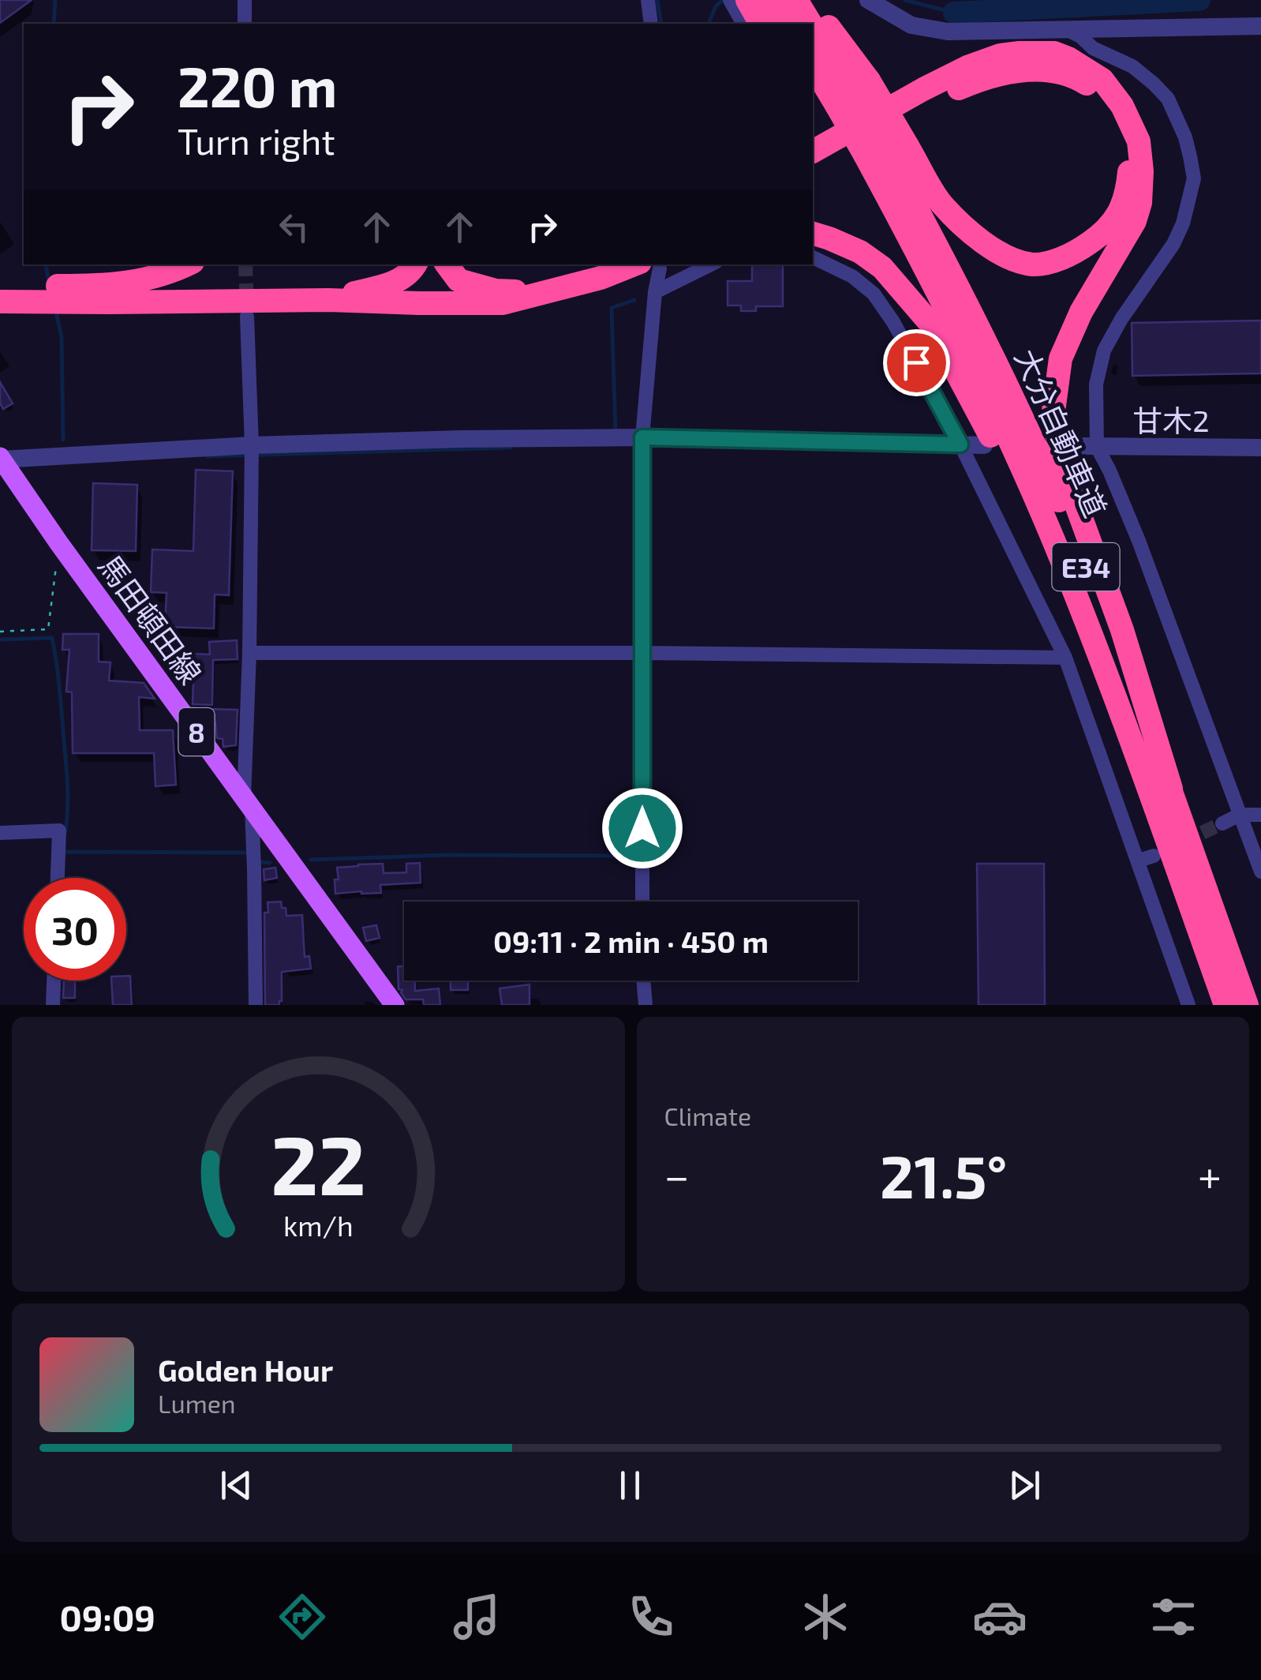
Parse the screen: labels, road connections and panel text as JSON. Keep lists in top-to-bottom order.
{
  "streets": {
    "highway": ["大分自動車道", "E34"],
    "main road": ["馬田頓田線", "8"],
    "street": ["甘木2"]
  },
  "page": {
    "turn": ["220 m", "Turn right"],
    "limit": "30",
    "trip": "09:11 · 2 min · 450 m",
    "tile": "Climate",
    "heat": ["−", "21.5°", "+"],
    "song": ["Golden Hour", "Lumen"],
    "tabs": "09:09",
    "gauge": ["22", "km/h"]
  }
}
